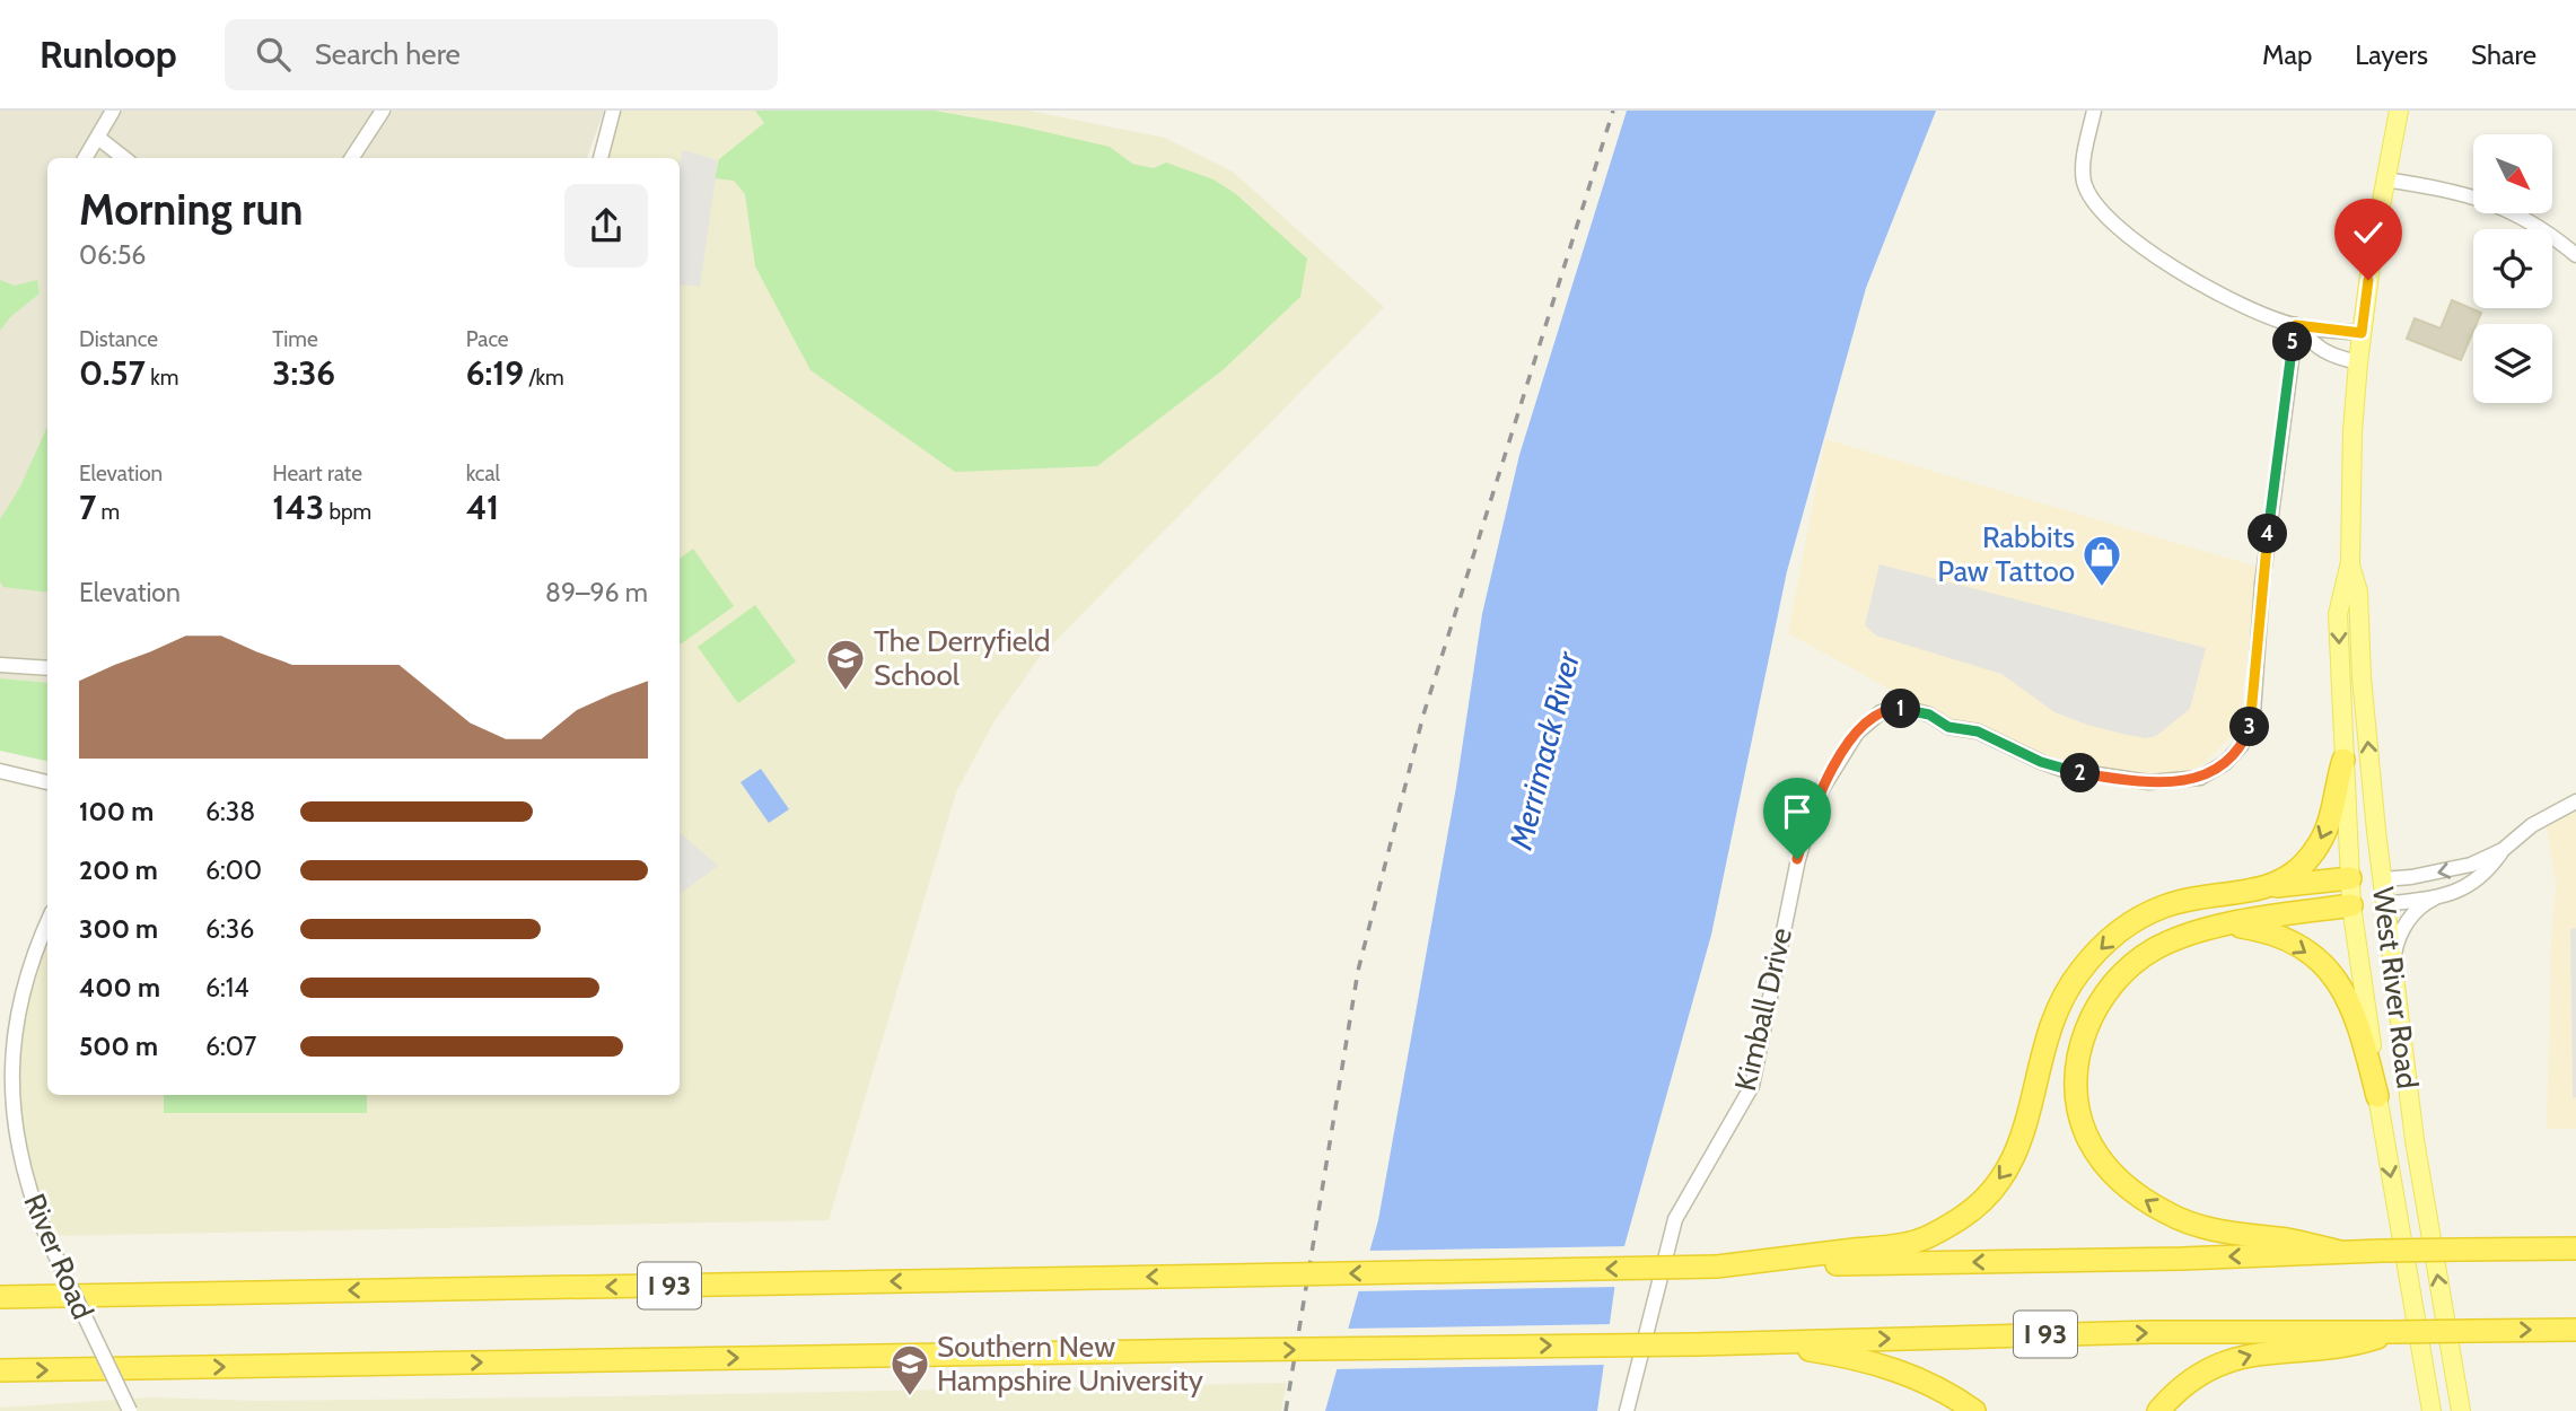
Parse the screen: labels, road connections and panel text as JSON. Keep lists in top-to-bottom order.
{
  "streets": {
    "highway": ["I 93"],
    "main road": ["West River Road"],
    "street": ["Kimball Drive", "River Road"]
  },
  "water": ["Merrimack River"],
  "places": {
    "shop": ["Rabbits Paw Tattoo"],
    "school or university": ["The Derryfield School", "Southern New Hampshire University"]
  },
  "north": "bottom right",
  "page": {
    "header": "Runloop",
    "search": "Search here",
    "nav": ["Map", "Layers", "Share"],
    "heading": ["Morning run", "06:56"],
    "stats": [
      ["Distance", "0.57 km"],
      ["Time", "3:36"],
      ["Pace", "6:19 /km"],
      ["Elevation", "7 m"],
      ["Heart rate", "143 bpm"],
      ["kcal", "41"]
    ],
    "pins": [
      "5",
      "4",
      "1",
      "3",
      "2"
    ],
    "chart": ["Elevation", "89–96 m"],
    "list": [
      {
        "name": "100 m",
        "note": "6:38"
      },
      {
        "name": "200 m",
        "note": "6:00"
      },
      {
        "name": "300 m",
        "note": "6:36"
      },
      {
        "name": "400 m",
        "note": "6:14"
      },
      {
        "name": "500 m",
        "note": "6:07"
      }
    ]
  }
}
